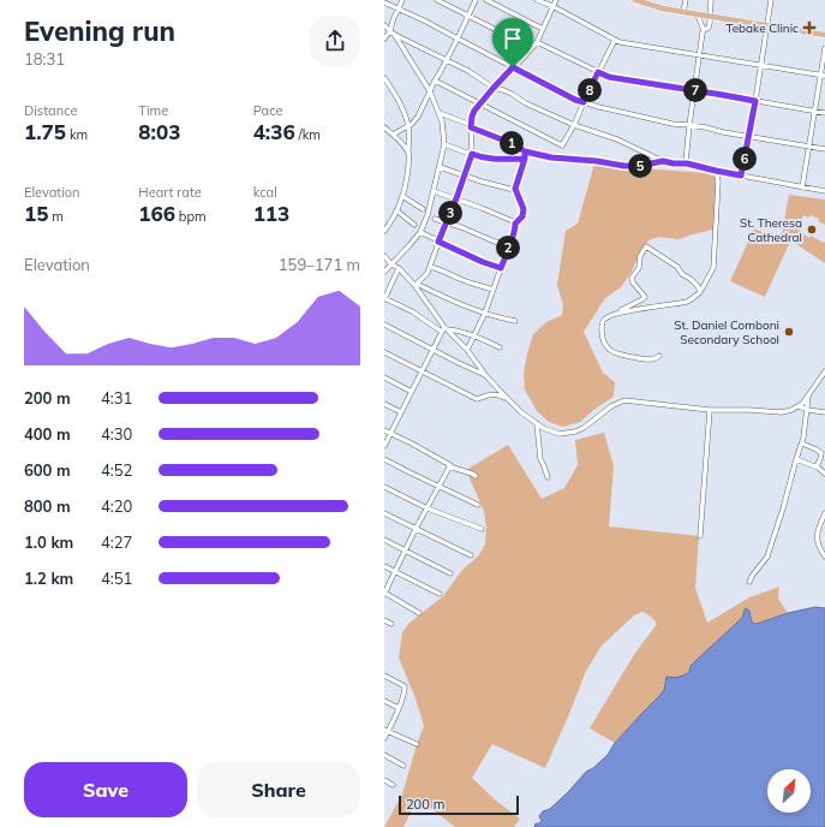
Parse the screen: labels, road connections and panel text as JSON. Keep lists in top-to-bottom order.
{
  "places": {
    "health": ["Tebake Clinic"],
    "other": ["St. Theresa Cathedral", "St. Daniel Comboni Secondary School"]
  },
  "scale_bar": "200 m",
  "north": "top right",
  "page": {
    "heading": ["Evening run", "18:31"],
    "pins": [
      "7",
      "8",
      "1",
      "6",
      "5",
      "3",
      "2"
    ],
    "stats": [
      ["Distance", "1.75 km"],
      ["Time", "8:03"],
      ["Pace", "4:36 /km"],
      ["Elevation", "15 m"],
      ["Heart rate", "166 bpm"],
      ["kcal", "113"]
    ],
    "chart": ["Elevation", "159–171 m"],
    "list": [
      {
        "name": "200 m",
        "note": "4:31"
      },
      {
        "name": "400 m",
        "note": "4:30"
      },
      {
        "name": "600 m",
        "note": "4:52"
      },
      {
        "name": "800 m",
        "note": "4:20"
      },
      {
        "name": "1.0 km",
        "note": "4:27"
      },
      {
        "name": "1.2 km",
        "note": "4:51"
      }
    ],
    "buttons": ["Save", "Share"],
    "scale": "200 m"
  }
}
